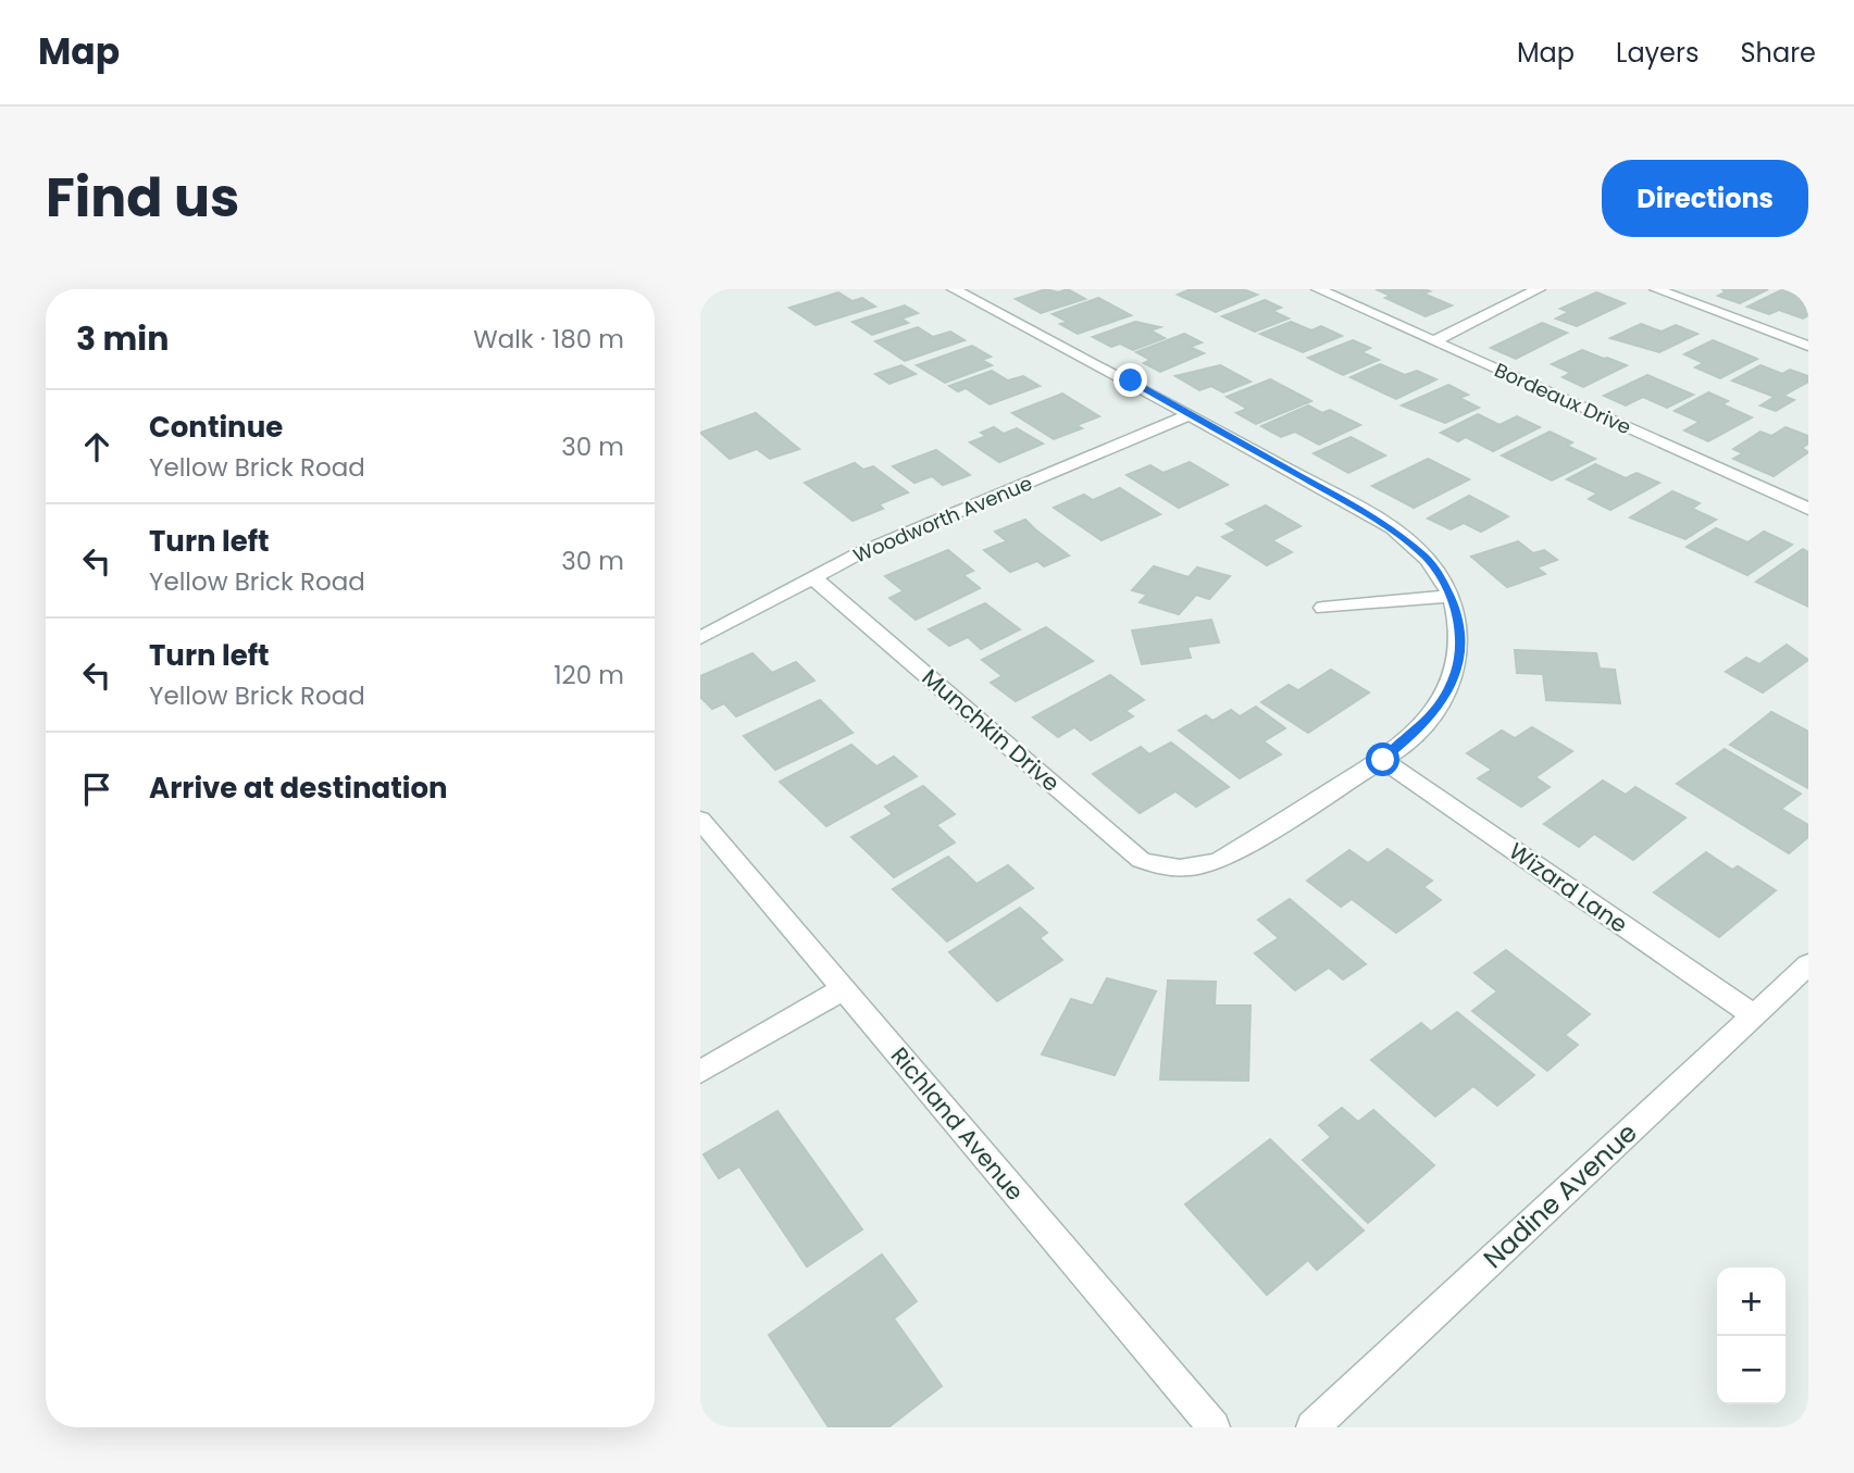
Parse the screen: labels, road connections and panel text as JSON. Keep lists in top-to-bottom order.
{
  "streets": {
    "street": [
      "Bordeaux Drive",
      "Woodworth Avenue",
      "Munchkin Drive",
      "Wizard Lane",
      "Richland Avenue",
      "Nadine Avenue"
    ]
  },
  "crossings": [
    ["Woodworth Avenue", "Munchkin Drive"],
    ["Munchkin Drive", "Wizard Lane"],
    ["Wizard Lane", "Nadine Avenue"]
  ],
  "page": {
    "header": "Map",
    "nav": ["Map", "Layers", "Share"],
    "title": "Find us",
    "buttons": "Directions",
    "heading": ["3 min", "Walk · 180 m"],
    "list": [
      ["Continue", "Yellow Brick Road", "30 m"],
      ["Turn left", "Yellow Brick Road", "30 m"],
      ["Turn left", "Yellow Brick Road", "120 m"],
      "Arrive at destination"
    ],
    "map_buttons": ["+", "−"]
  }
}
